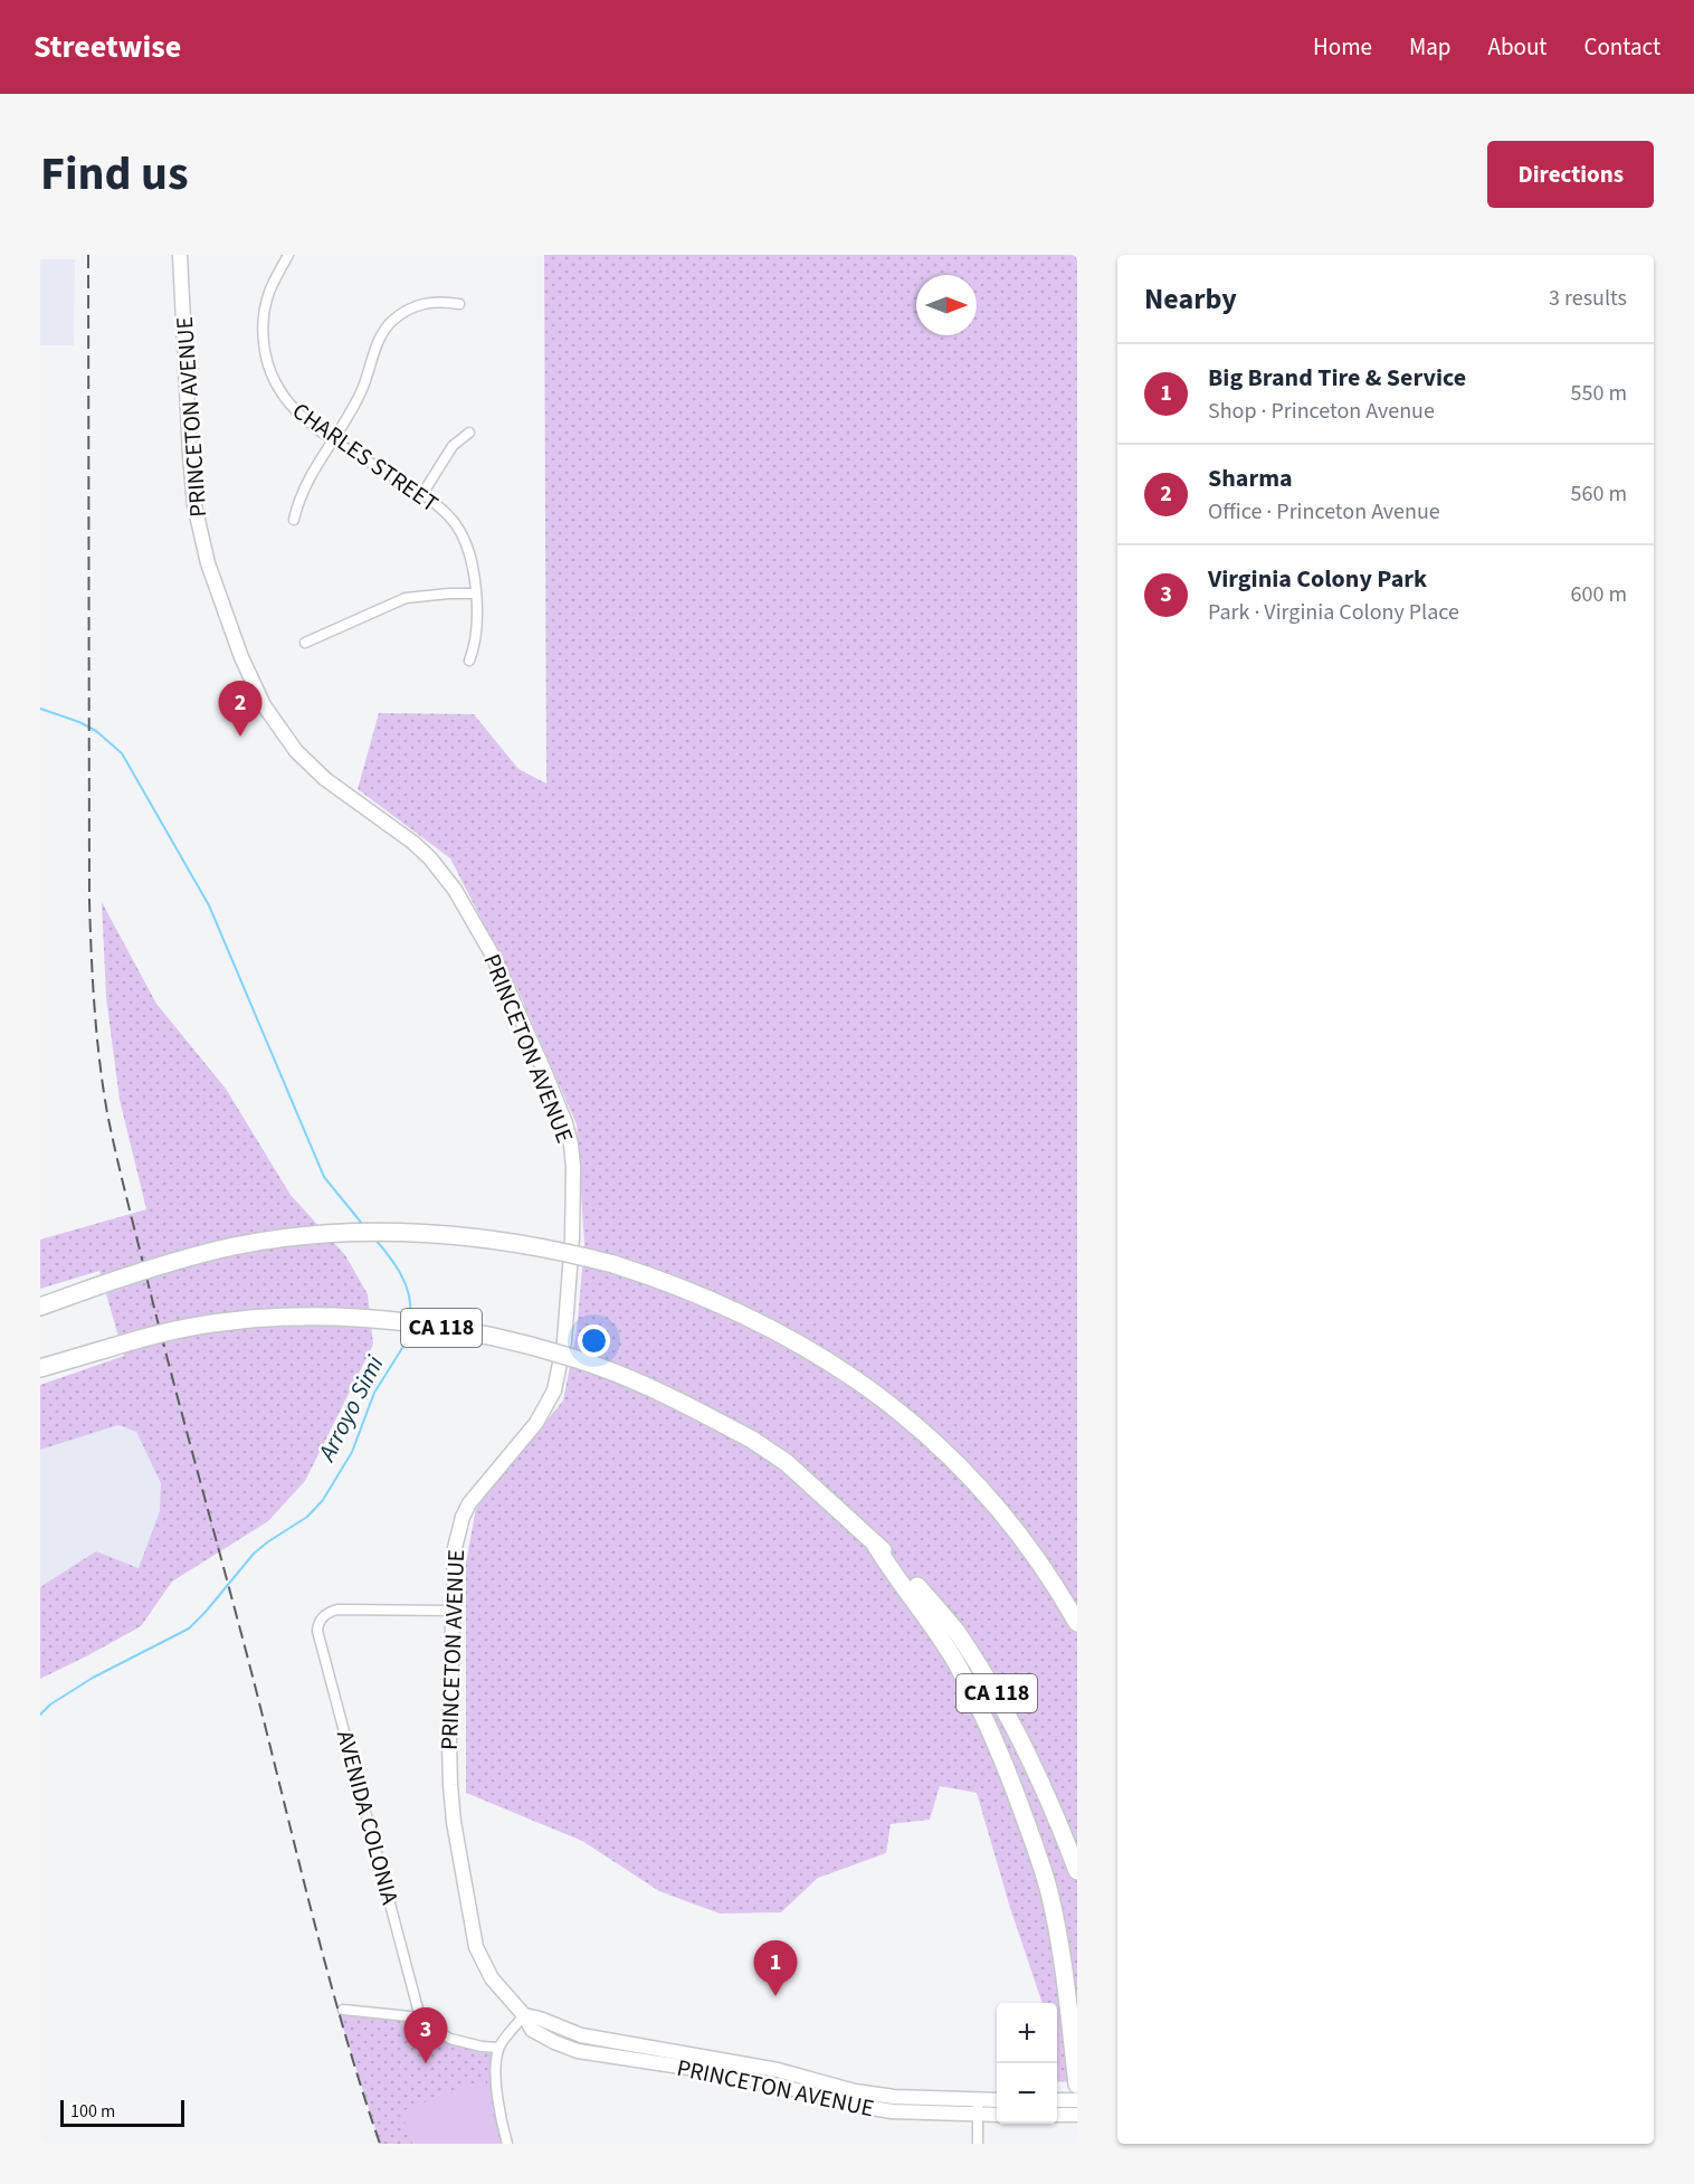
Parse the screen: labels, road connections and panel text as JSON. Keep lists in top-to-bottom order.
{
  "streets": {
    "highway": ["CA 118"],
    "street": ["PRINCETON AVENUE", "CHARLES STREET", "AVENIDA COLONIA"]
  },
  "crossings": [
    ["PRINCETON AVENUE", "AVENIDA COLONIA"]
  ],
  "water": ["Arroyo Simi"],
  "scale_bar": "100 m",
  "north": "right",
  "page": {
    "header": "Streetwise",
    "nav": [
      "Home",
      "Map",
      "About",
      "Contact"
    ],
    "title": "Find us",
    "buttons": "Directions",
    "heading": ["Nearby", "3 results"],
    "list": [
      {
        "mark": "1",
        "name": "Big Brand Tire & Service",
        "note": "Shop · Princeton Avenue",
        "value": "550 m"
      },
      {
        "mark": "2",
        "name": "Sharma",
        "note": "Office · Princeton Avenue",
        "value": "560 m"
      },
      {
        "mark": "3",
        "name": "Virginia Colony Park",
        "note": "Park · Virginia Colony Place",
        "value": "600 m"
      }
    ],
    "pins": ["2", "1", "3"],
    "map_buttons": ["+", "−"],
    "scale": "100 m"
  }
}
